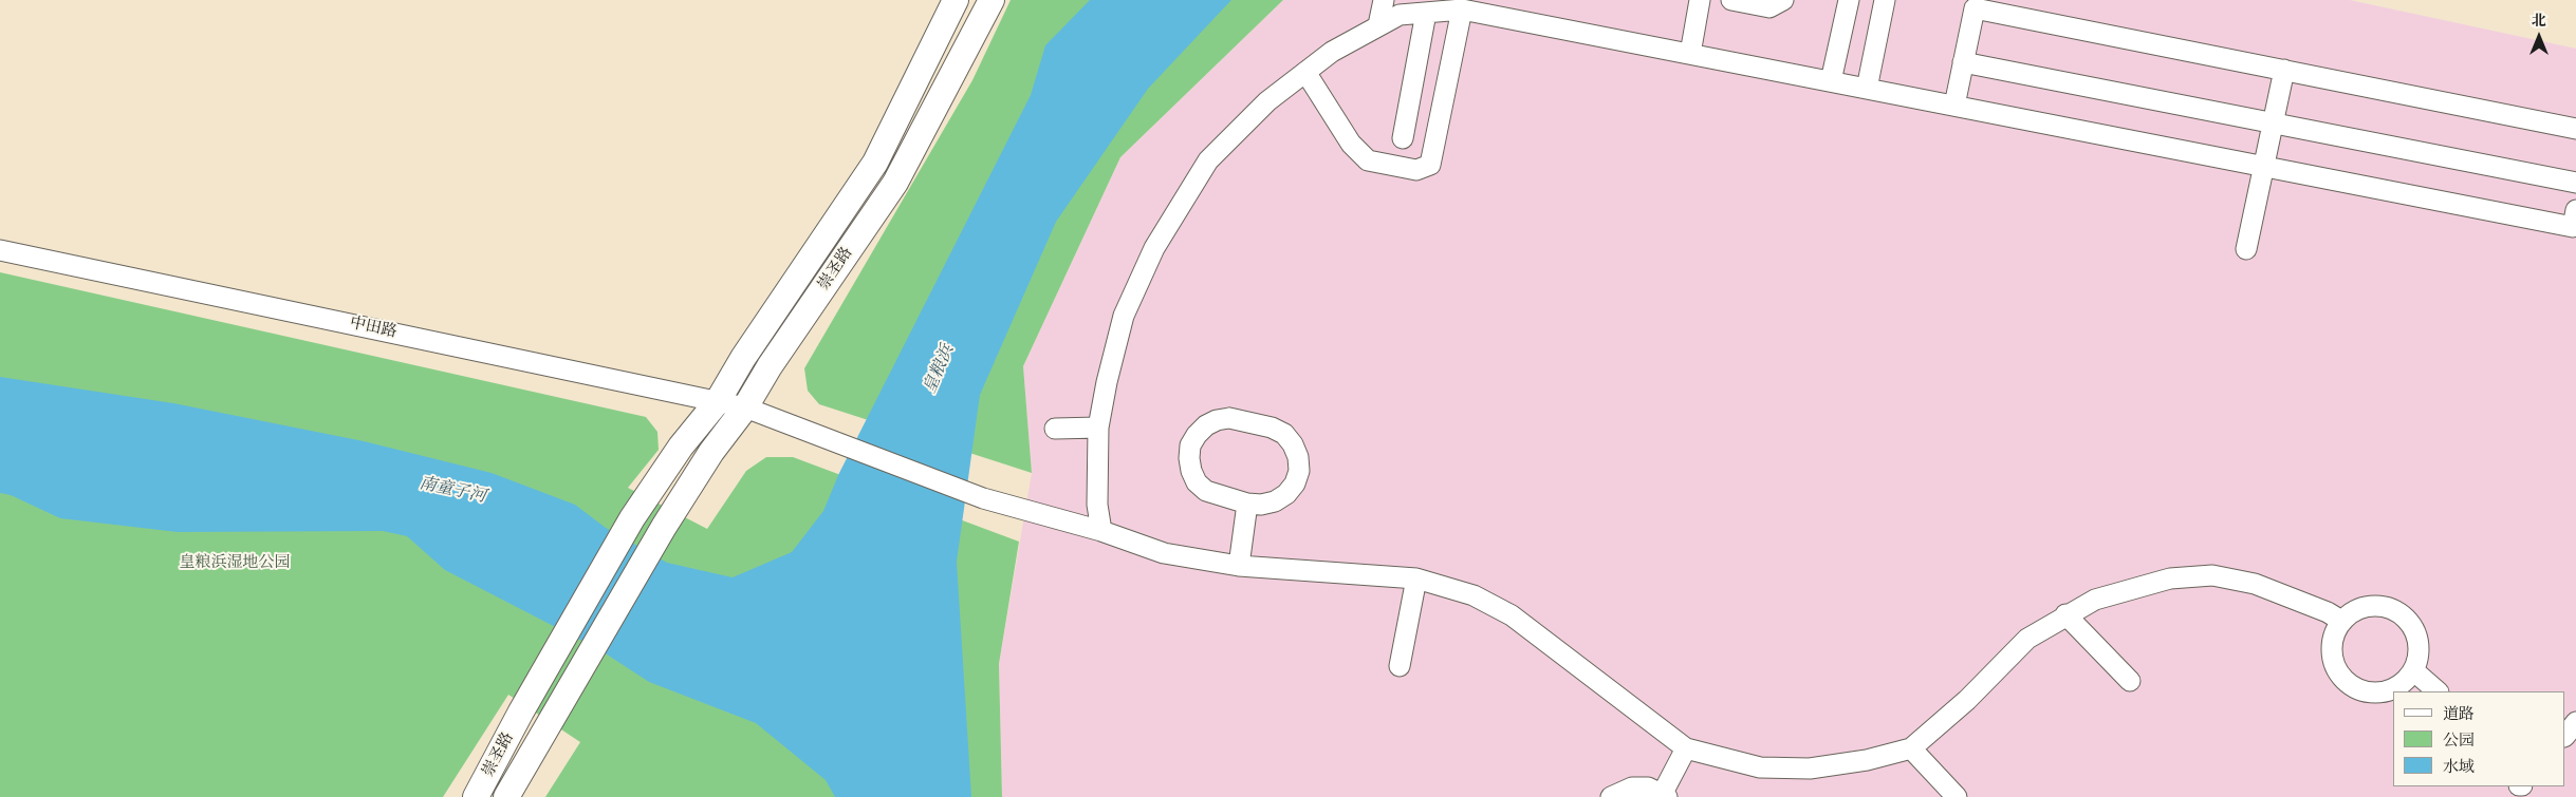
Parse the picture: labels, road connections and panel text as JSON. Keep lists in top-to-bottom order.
{
  "streets": {
    "main road": ["崇圣路"],
    "street": ["中田路"]
  },
  "crossings": [
    ["崇圣路", "中田路"]
  ],
  "water": ["皇粮浜", "南童子河"],
  "parks": ["皇粮浜湿地公园"],
  "legend": ["道路", "公园", "水域"],
  "north": "top"
}
